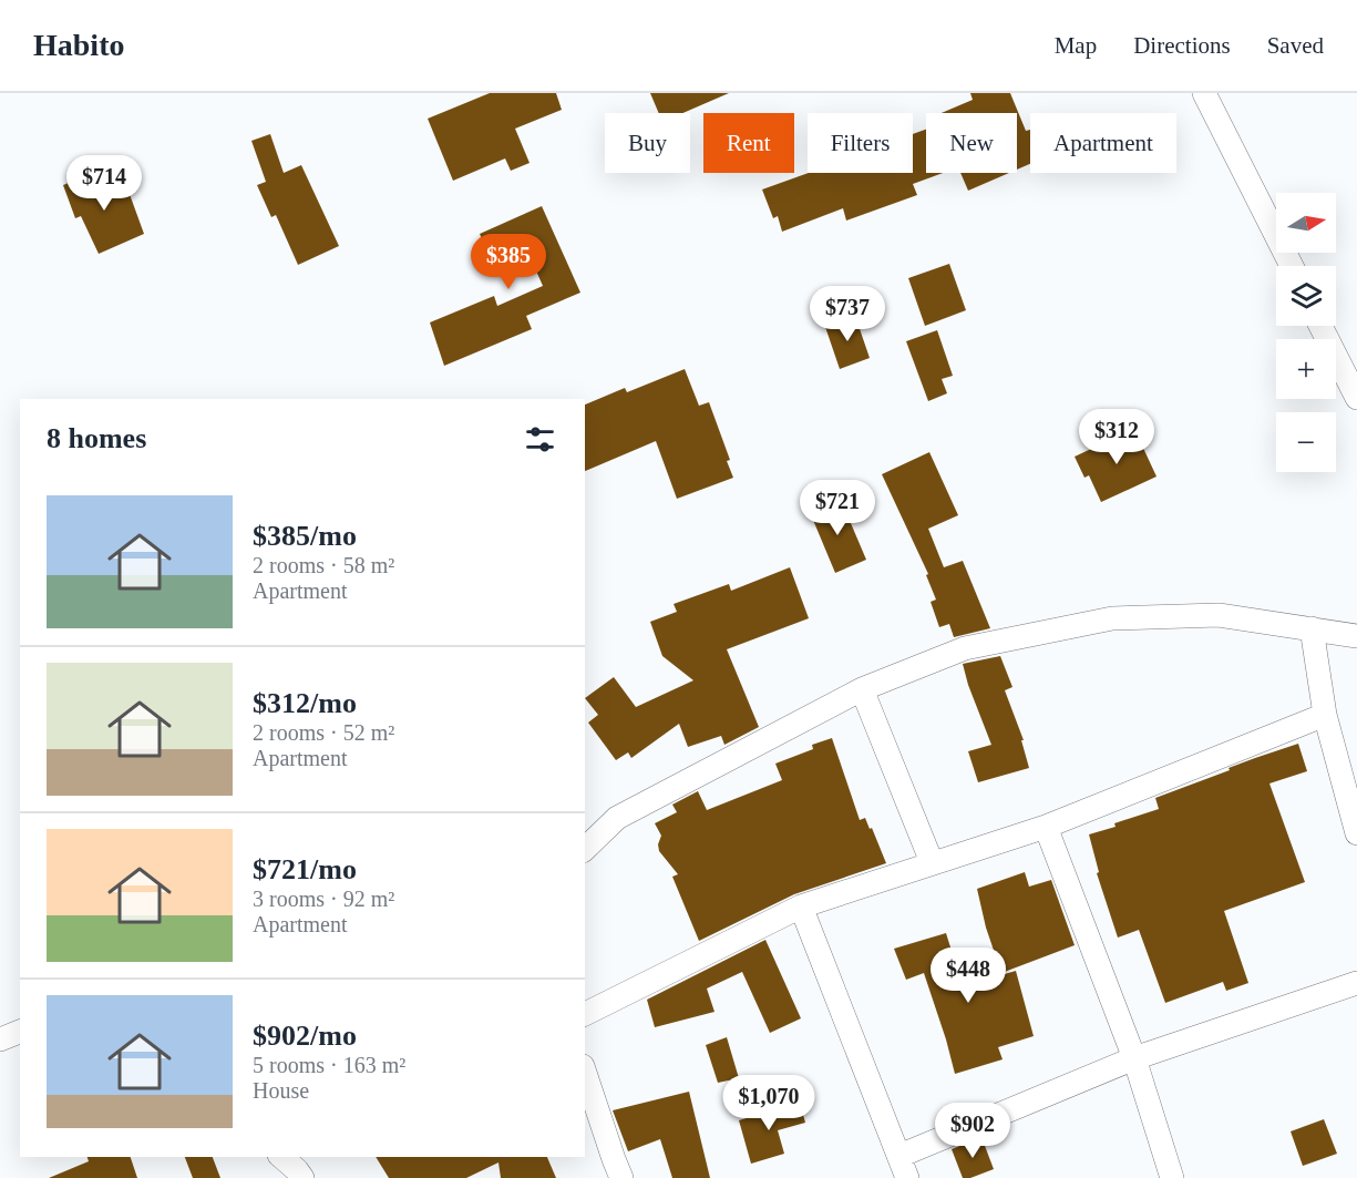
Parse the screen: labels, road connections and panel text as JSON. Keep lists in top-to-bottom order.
{
  "north": "right",
  "page": {
    "header": "Habito",
    "nav": ["Map", "Directions", "Saved"],
    "chip": [
      "Buy",
      "Rent",
      "Filters",
      "New",
      "Apartment"
    ],
    "price": [
      "$714",
      "$385",
      "$737",
      "$312",
      "$721",
      "$448",
      "$1,070",
      "$902"
    ],
    "map_buttons": ["+", "−"],
    "heading": "8 homes",
    "list": [
      {
        "name": "$385/mo",
        "note": "2 rooms · 58 m² · Apartment"
      },
      {
        "name": "$312/mo",
        "note": "2 rooms · 52 m² · Apartment"
      },
      {
        "name": "$721/mo",
        "note": "3 rooms · 92 m² · Apartment"
      },
      {
        "name": "$902/mo",
        "note": "5 rooms · 163 m² · House"
      }
    ]
  }
}
